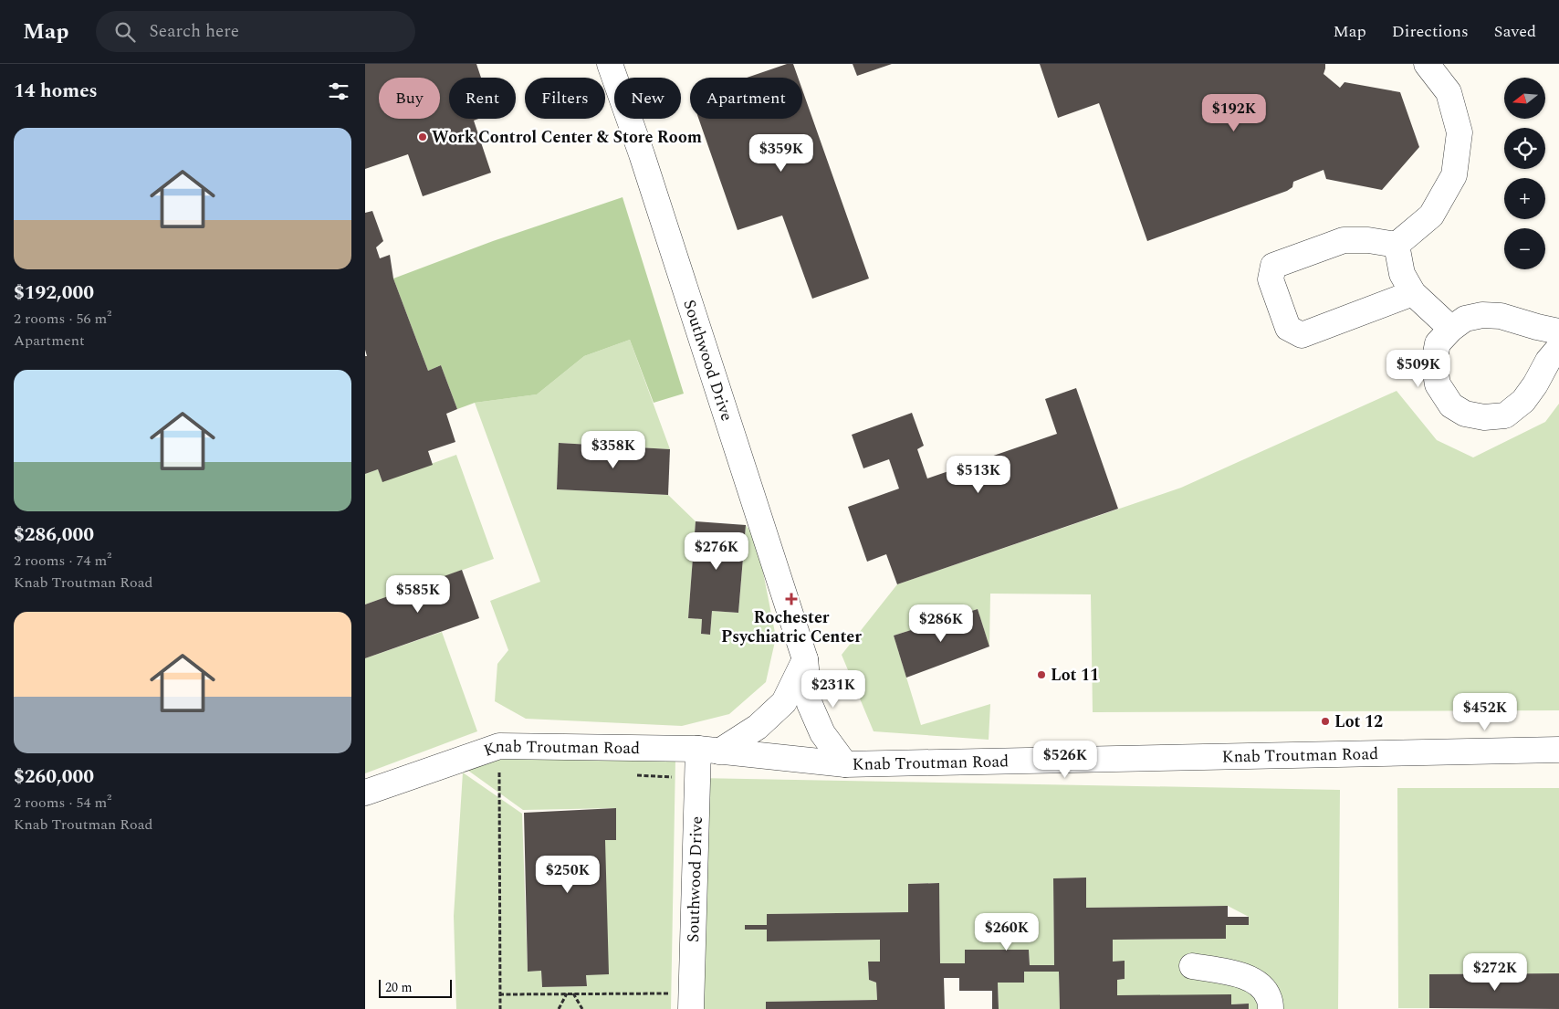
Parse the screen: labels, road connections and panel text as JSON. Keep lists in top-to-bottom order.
{
  "streets": {
    "street": ["Southwood Drive", "Knab Troutman Road"]
  },
  "crossings": [
    ["Southwood Drive", "Knab Troutman Road"]
  ],
  "places": {
    "other": ["Work Control Center & Store Room", "Lot 11", "Lot 12"],
    "health": ["Rochester Psychiatric Center"]
  },
  "scale_bar": "20 m",
  "north": "left",
  "page": {
    "header": "Map",
    "search": "Search here",
    "nav": ["Map", "Directions", "Saved"],
    "heading": "14 homes",
    "map_buttons": ["+", "−"],
    "chip": [
      "Buy",
      "Rent",
      "Filters",
      "New",
      "Apartment"
    ],
    "price": [
      "$192K",
      "$359K",
      "$509K",
      "$358K",
      "$513K",
      "$276K",
      "$585K",
      "$286K",
      "$231K",
      "$452K",
      "$526K",
      "$250K",
      "$260K",
      "$272K"
    ],
    "list": [
      {
        "name": "$192,000",
        "note": "2 rooms · 56 m² · Apartment"
      },
      {
        "name": "$286,000",
        "note": "2 rooms · 74 m² · Knab Troutman Road"
      },
      {
        "name": "$260,000",
        "note": "2 rooms · 54 m² · Knab Troutman Road"
      }
    ],
    "scale": "20 m"
  }
}
